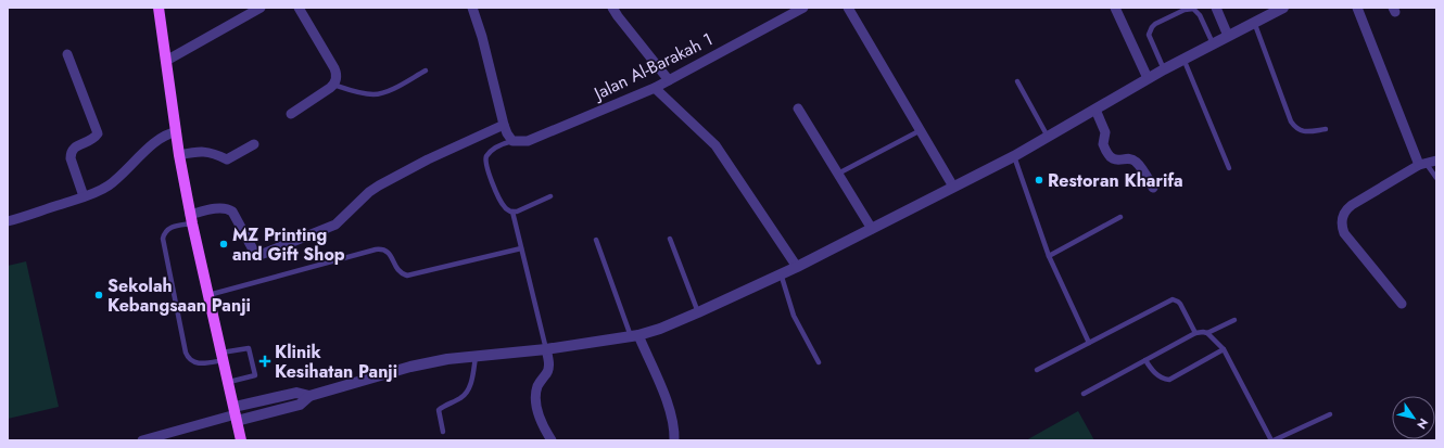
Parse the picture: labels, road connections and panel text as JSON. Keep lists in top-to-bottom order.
{
  "streets": {
    "street": ["Jalan Al-Barakah 1"]
  },
  "places": {
    "other": ["Restoran Kharifa", "MZ Printing and Gift Shop", "Sekolah Kebangsaan Panji"],
    "health": ["Klinik Kesihatan Panji"]
  },
  "north": "bottom right"
}
